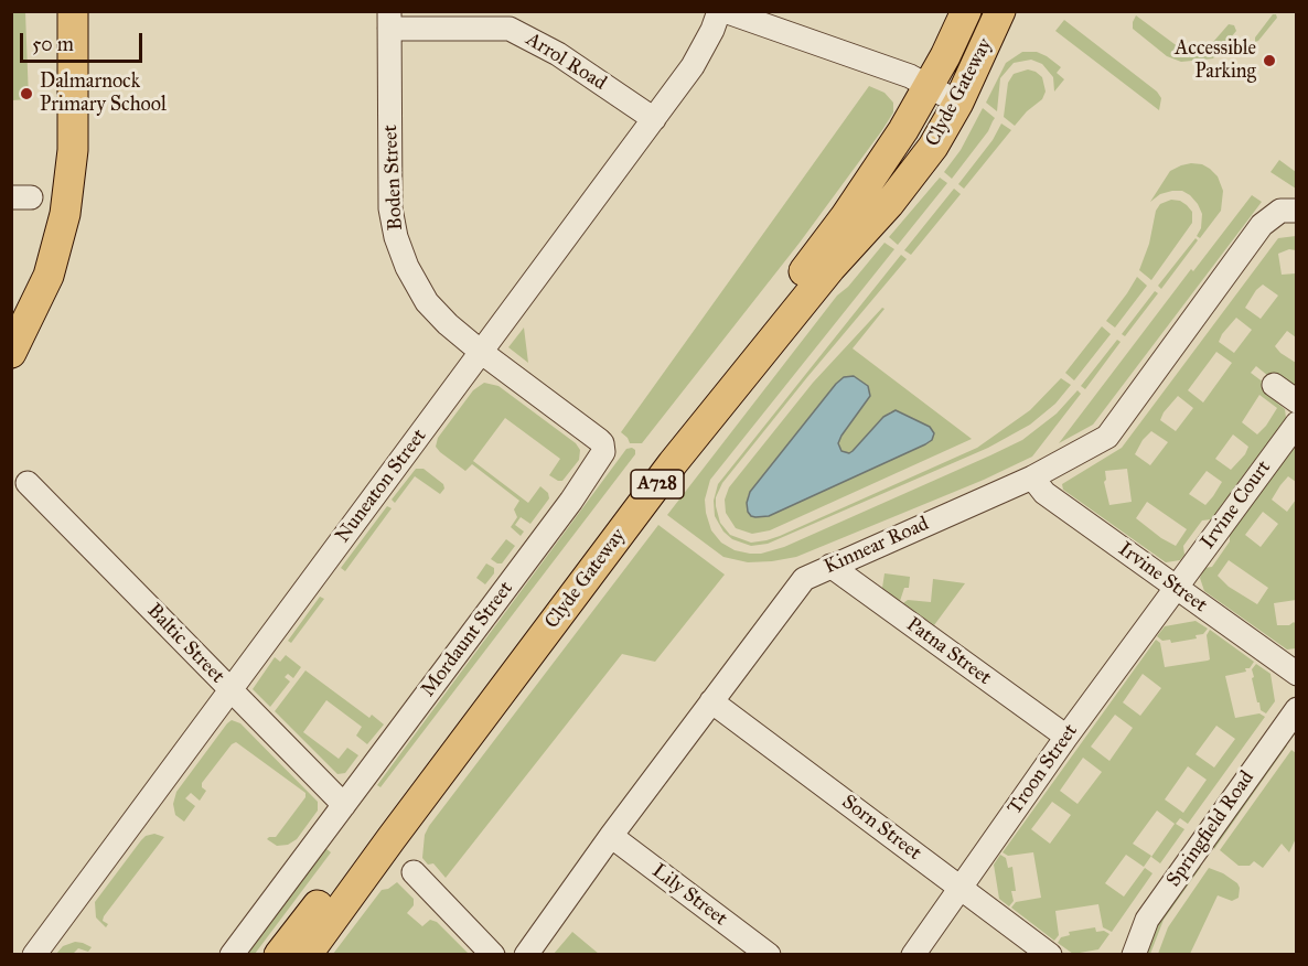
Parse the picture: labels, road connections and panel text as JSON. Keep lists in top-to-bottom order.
{
  "streets": {
    "main road": ["Clyde Gateway", "A728"],
    "street": [
      "Arrol Road",
      "Boden Street",
      "Nuneaton Street",
      "Irvine Court",
      "Kinnear Road",
      "Irvine Street",
      "Mordaunt Street",
      "Baltic Street",
      "Patna Street",
      "Troon Street",
      "Sorn Street",
      "Springfield Road",
      "Lily Street"
    ]
  },
  "crossings": [
    ["Arrol Road", "Boden Street"],
    ["Arrol Road", "Nuneaton Street"],
    ["Boden Street", "Nuneaton Street"],
    ["Boden Street", "Mordaunt Street"],
    ["Nuneaton Street", "Mordaunt Street"],
    ["Nuneaton Street", "Baltic Street"],
    ["Irvine Court", "Irvine Street"],
    ["Irvine Court", "Troon Street"],
    ["Kinnear Road", "Irvine Street"],
    ["Kinnear Road", "Patna Street"],
    ["Kinnear Road", "Sorn Street"],
    ["Kinnear Road", "Lily Street"],
    ["Irvine Street", "Troon Street"],
    ["Mordaunt Street", "Baltic Street"],
    ["Patna Street", "Troon Street"],
    ["Troon Street", "Sorn Street"]
  ],
  "places": ["Accessible Parking", "Dalmarnock Primary School"],
  "scale_bar": "50 m"
}
